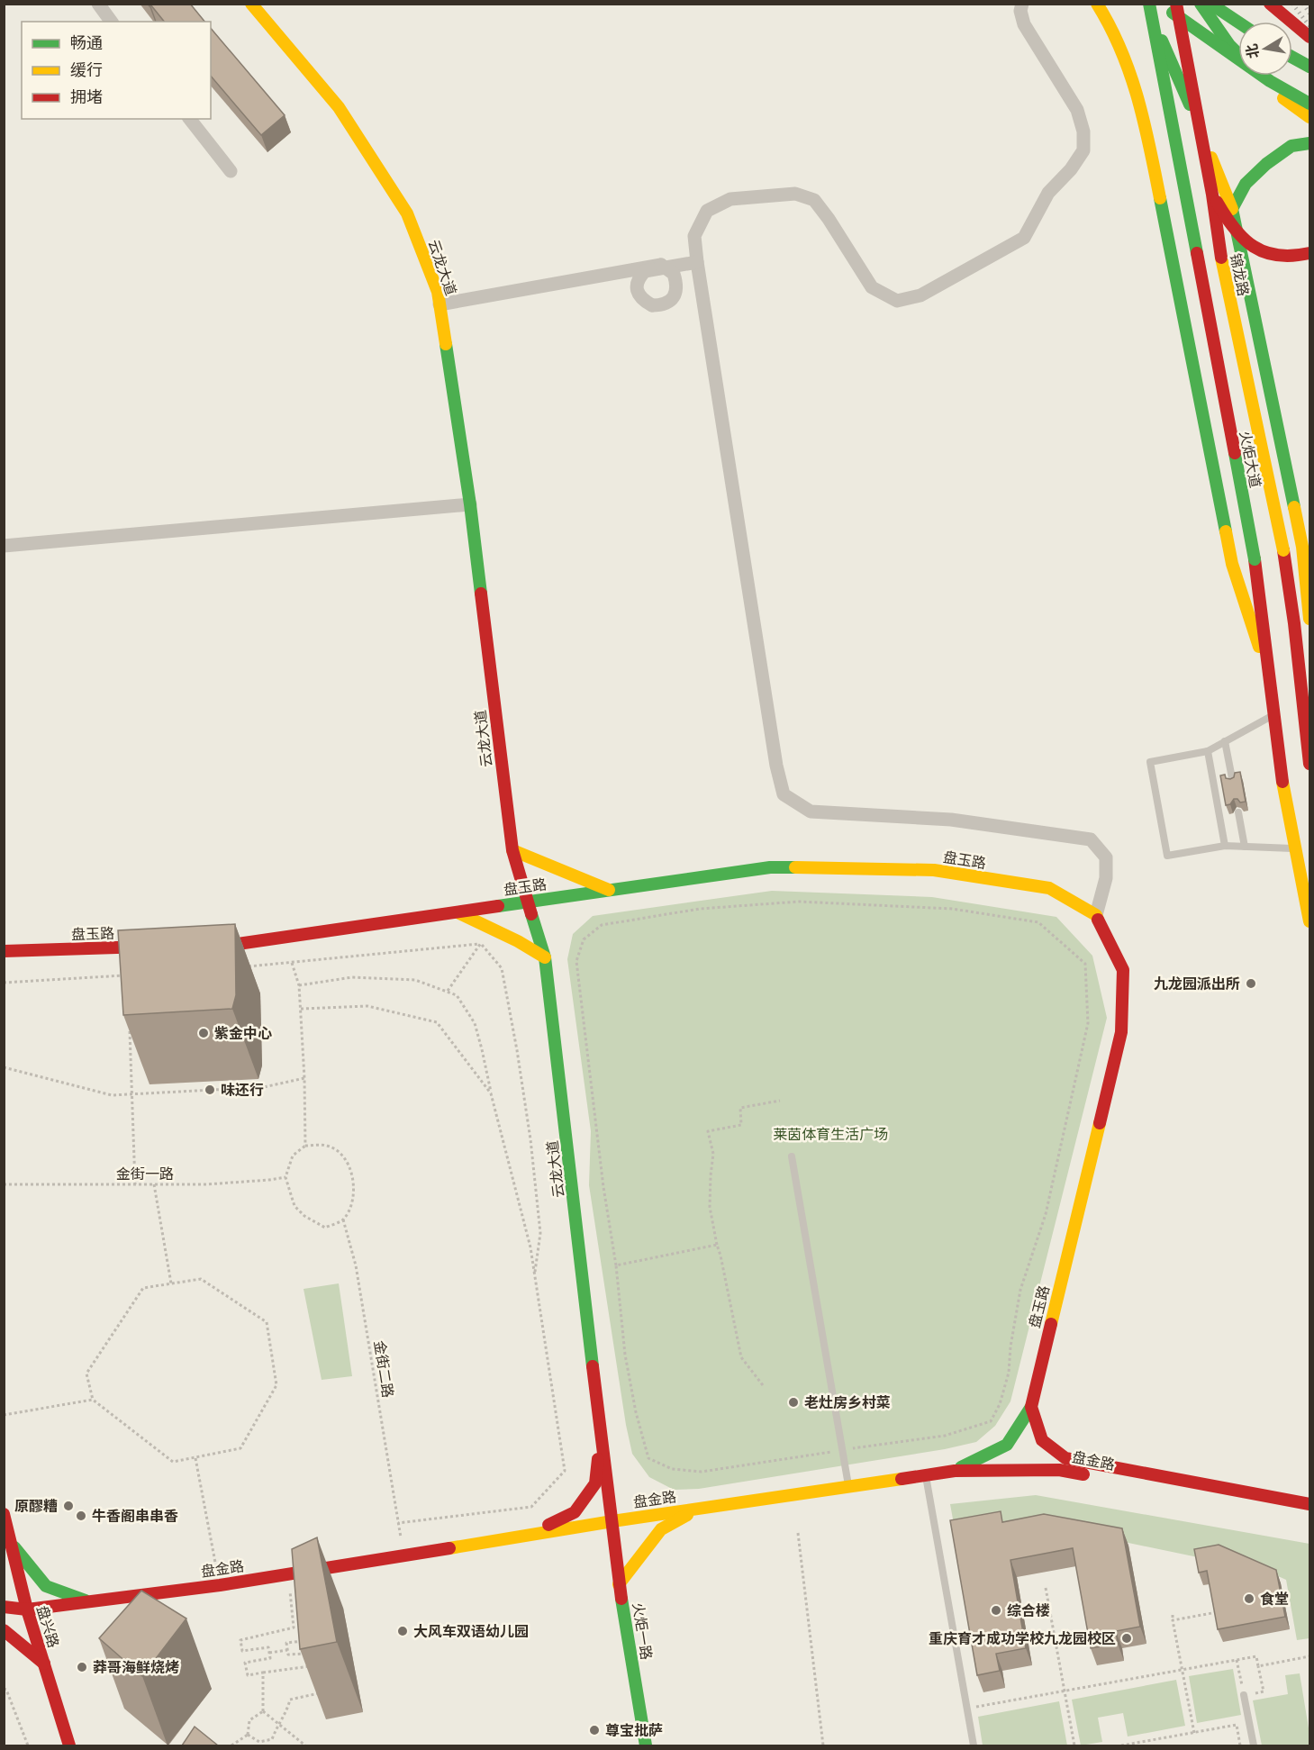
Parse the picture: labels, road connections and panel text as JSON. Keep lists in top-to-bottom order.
{
  "streets": {
    "street": [
      "云龙大道",
      "锦龙路",
      "火炬大道",
      "盘玉路",
      "盘金路",
      "盘兴路",
      "火炬一路"
    ],
    "path": ["金街一路", "金街二路"]
  },
  "crossings": [
    ["云龙大道", "盘玉路"],
    ["云龙大道", "盘金路"],
    ["云龙大道", "火炬一路"],
    ["金街一路", "金街二路"],
    ["盘金路", "盘兴路"],
    ["盘金路", "火炬一路"]
  ],
  "parks": ["莱茵体育生活广场"],
  "places": [
    "九龙园派出所",
    "紫金中心",
    "味还行",
    "老灶房乡村菜",
    "原醪糟",
    "牛香阁串串香",
    "食堂",
    "综合楼",
    "大风车双语幼儿园",
    "重庆育才成功学校九龙园校区",
    "莽哥海鲜烧烤",
    "尊宝批萨"
  ],
  "legend": ["畅通", "缓行", "拥堵"],
  "north": "left"
}
